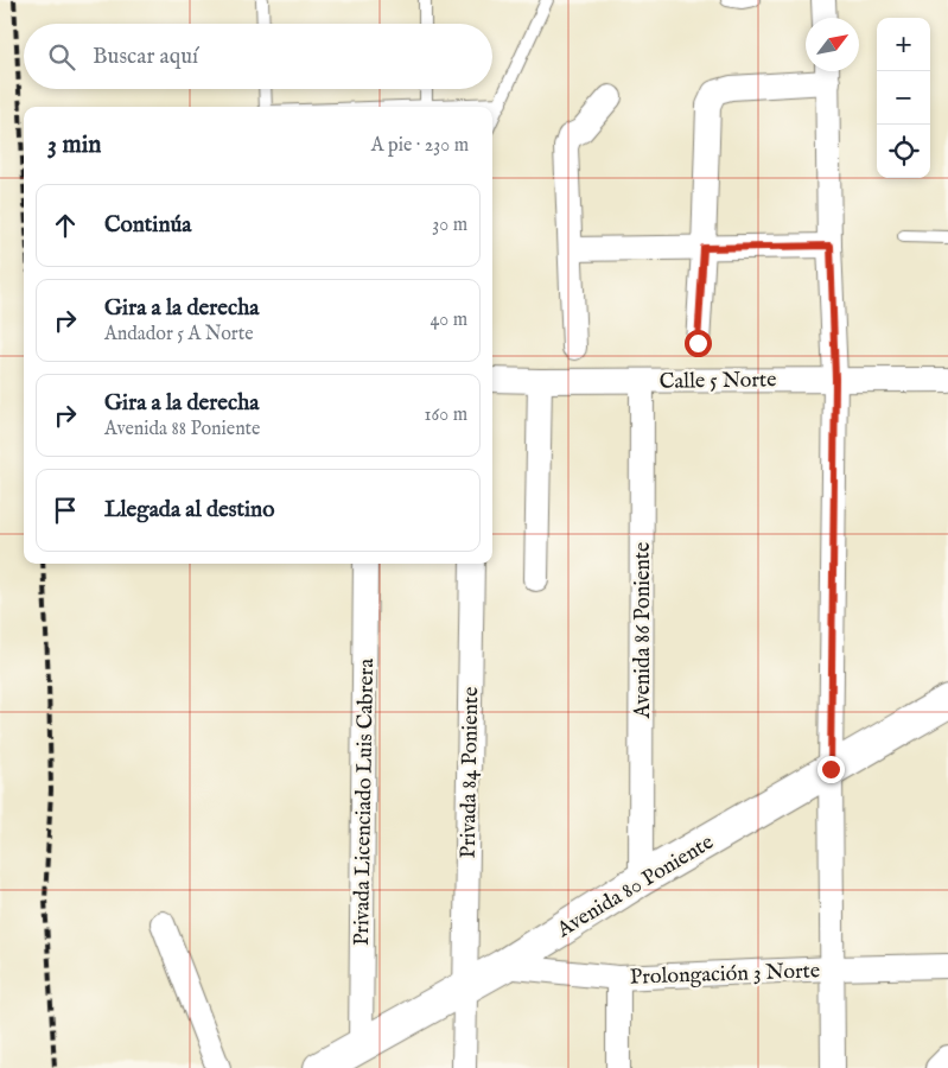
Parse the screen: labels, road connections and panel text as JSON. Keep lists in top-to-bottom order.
{
  "streets": {
    "street": [
      "Calle 5 Norte",
      "Avenida 86 Poniente",
      "Privada 84 Poniente",
      "Privada Licenciado Luis Cabrera",
      "Avenida 80 Poniente",
      "Prolongación 3 Norte"
    ]
  },
  "crossings": [
    ["Calle 5 Norte", "Avenida 86 Poniente"],
    ["Avenida 86 Poniente", "Avenida 80 Poniente"],
    ["Privada 84 Poniente", "Avenida 80 Poniente"],
    ["Privada Licenciado Luis Cabrera", "Avenida 80 Poniente"],
    ["Avenida 80 Poniente", "Prolongación 3 Norte"]
  ],
  "north": "top right",
  "page": {
    "map_buttons": ["+", "−"],
    "search": "Buscar aquí",
    "heading": ["3 min", "A pie · 230 m"],
    "list": [
      ["Continúa", "30 m"],
      ["Gira a la derecha", "Andador 5 A Norte", "40 m"],
      ["Gira a la derecha", "Avenida 88 Poniente", "160 m"],
      "Llegada al destino"
    ]
  }
}
